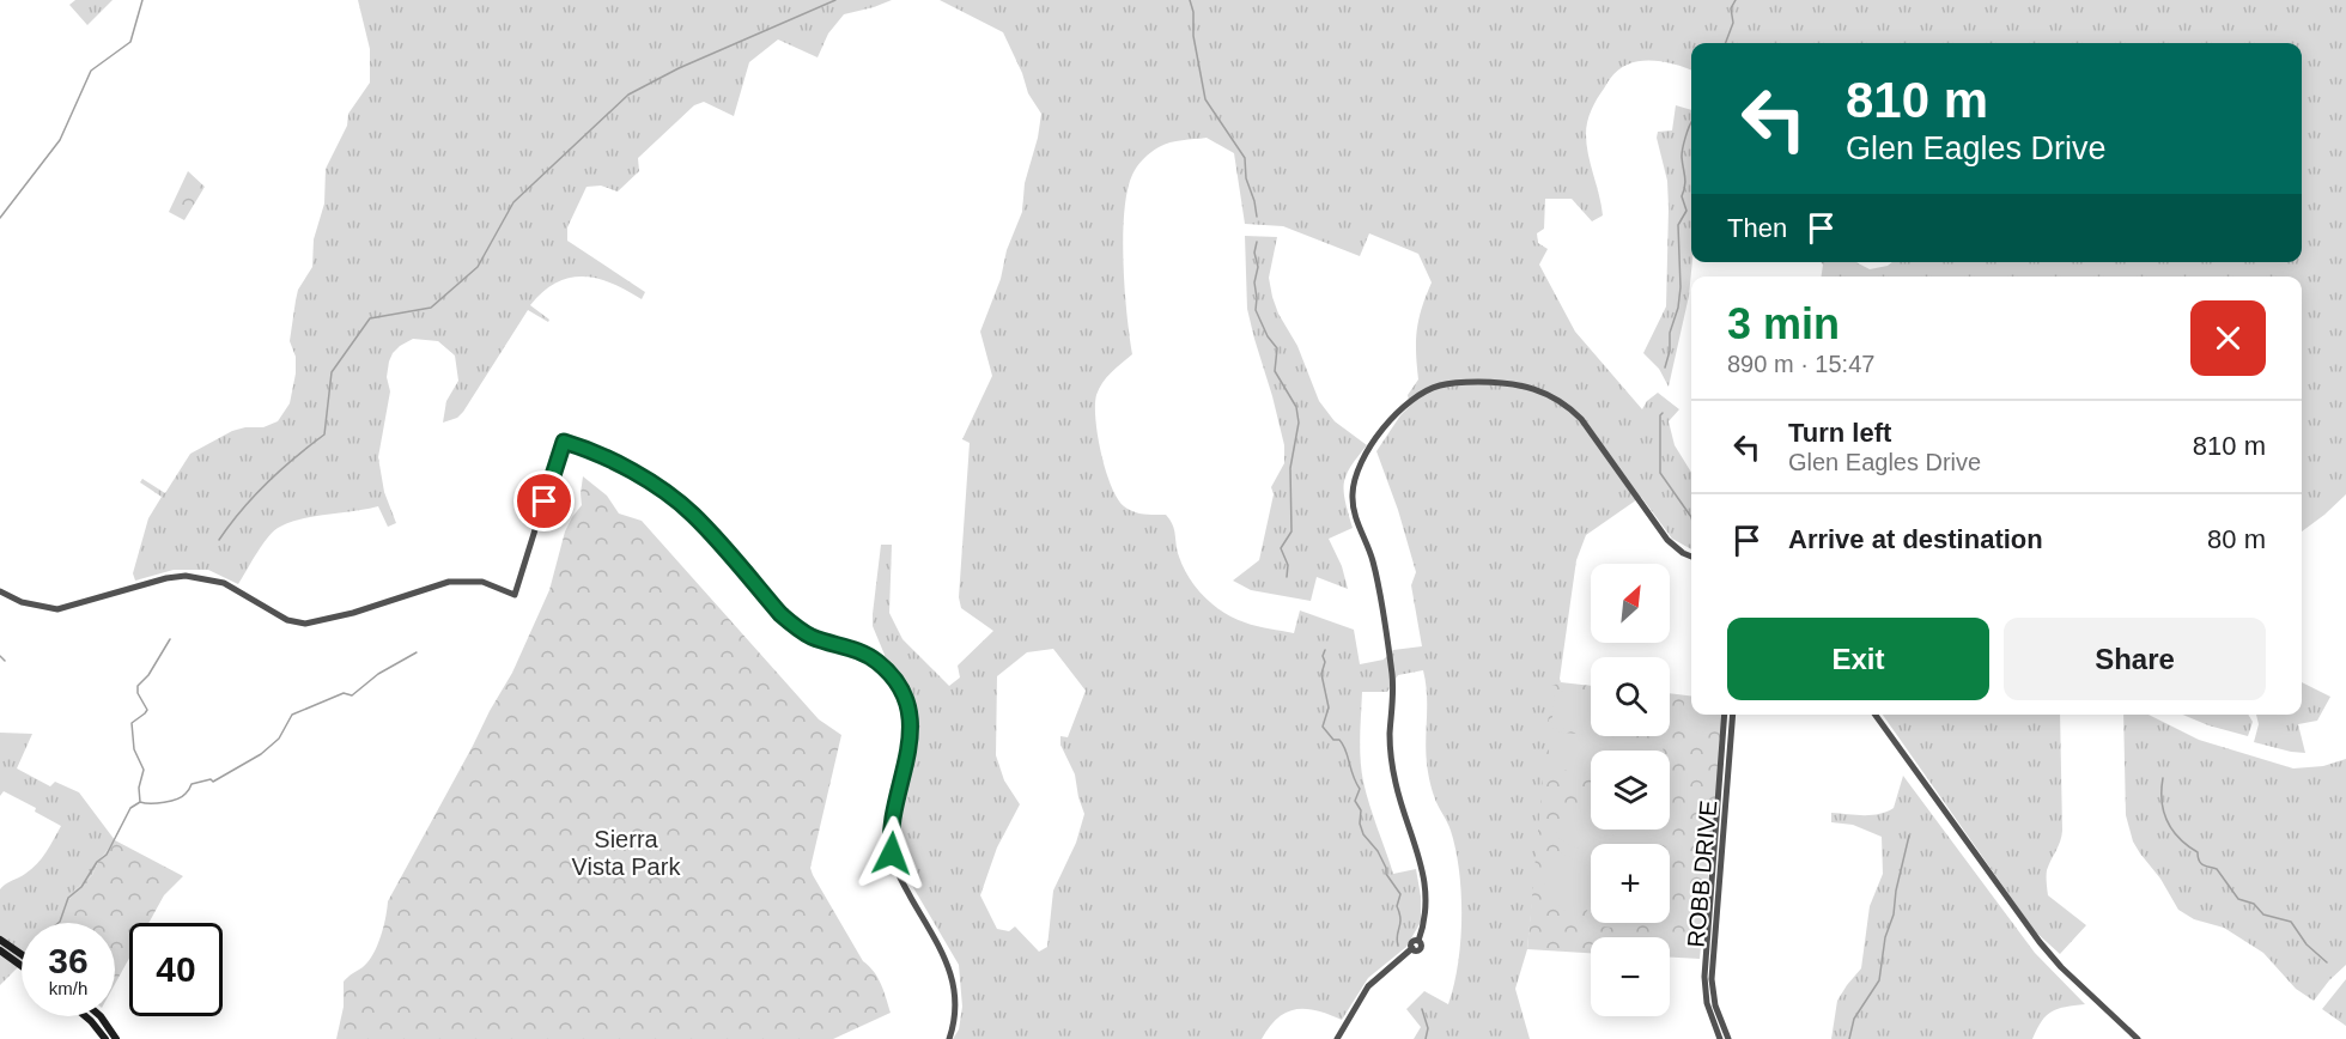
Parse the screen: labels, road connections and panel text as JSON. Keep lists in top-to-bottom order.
{
  "streets": {
    "street": ["ROBB DRIVE"]
  },
  "parks": ["Sierra Vista Park"],
  "north": "top right",
  "page": {
    "turn": ["810 m", "Glen Eagles Drive"],
    "then": "Then",
    "heading": ["3 min", "890 m · 15:47"],
    "list": [
      {
        "name": "Turn left",
        "note": "Glen Eagles Drive",
        "value": "810 m"
      },
      {
        "name": "Arrive at destination",
        "value": "80 m"
      }
    ],
    "map_buttons": ["+", "−"],
    "buttons": ["Exit", "Share"],
    "speed": "36 km/h",
    "limit": "40"
  }
}
